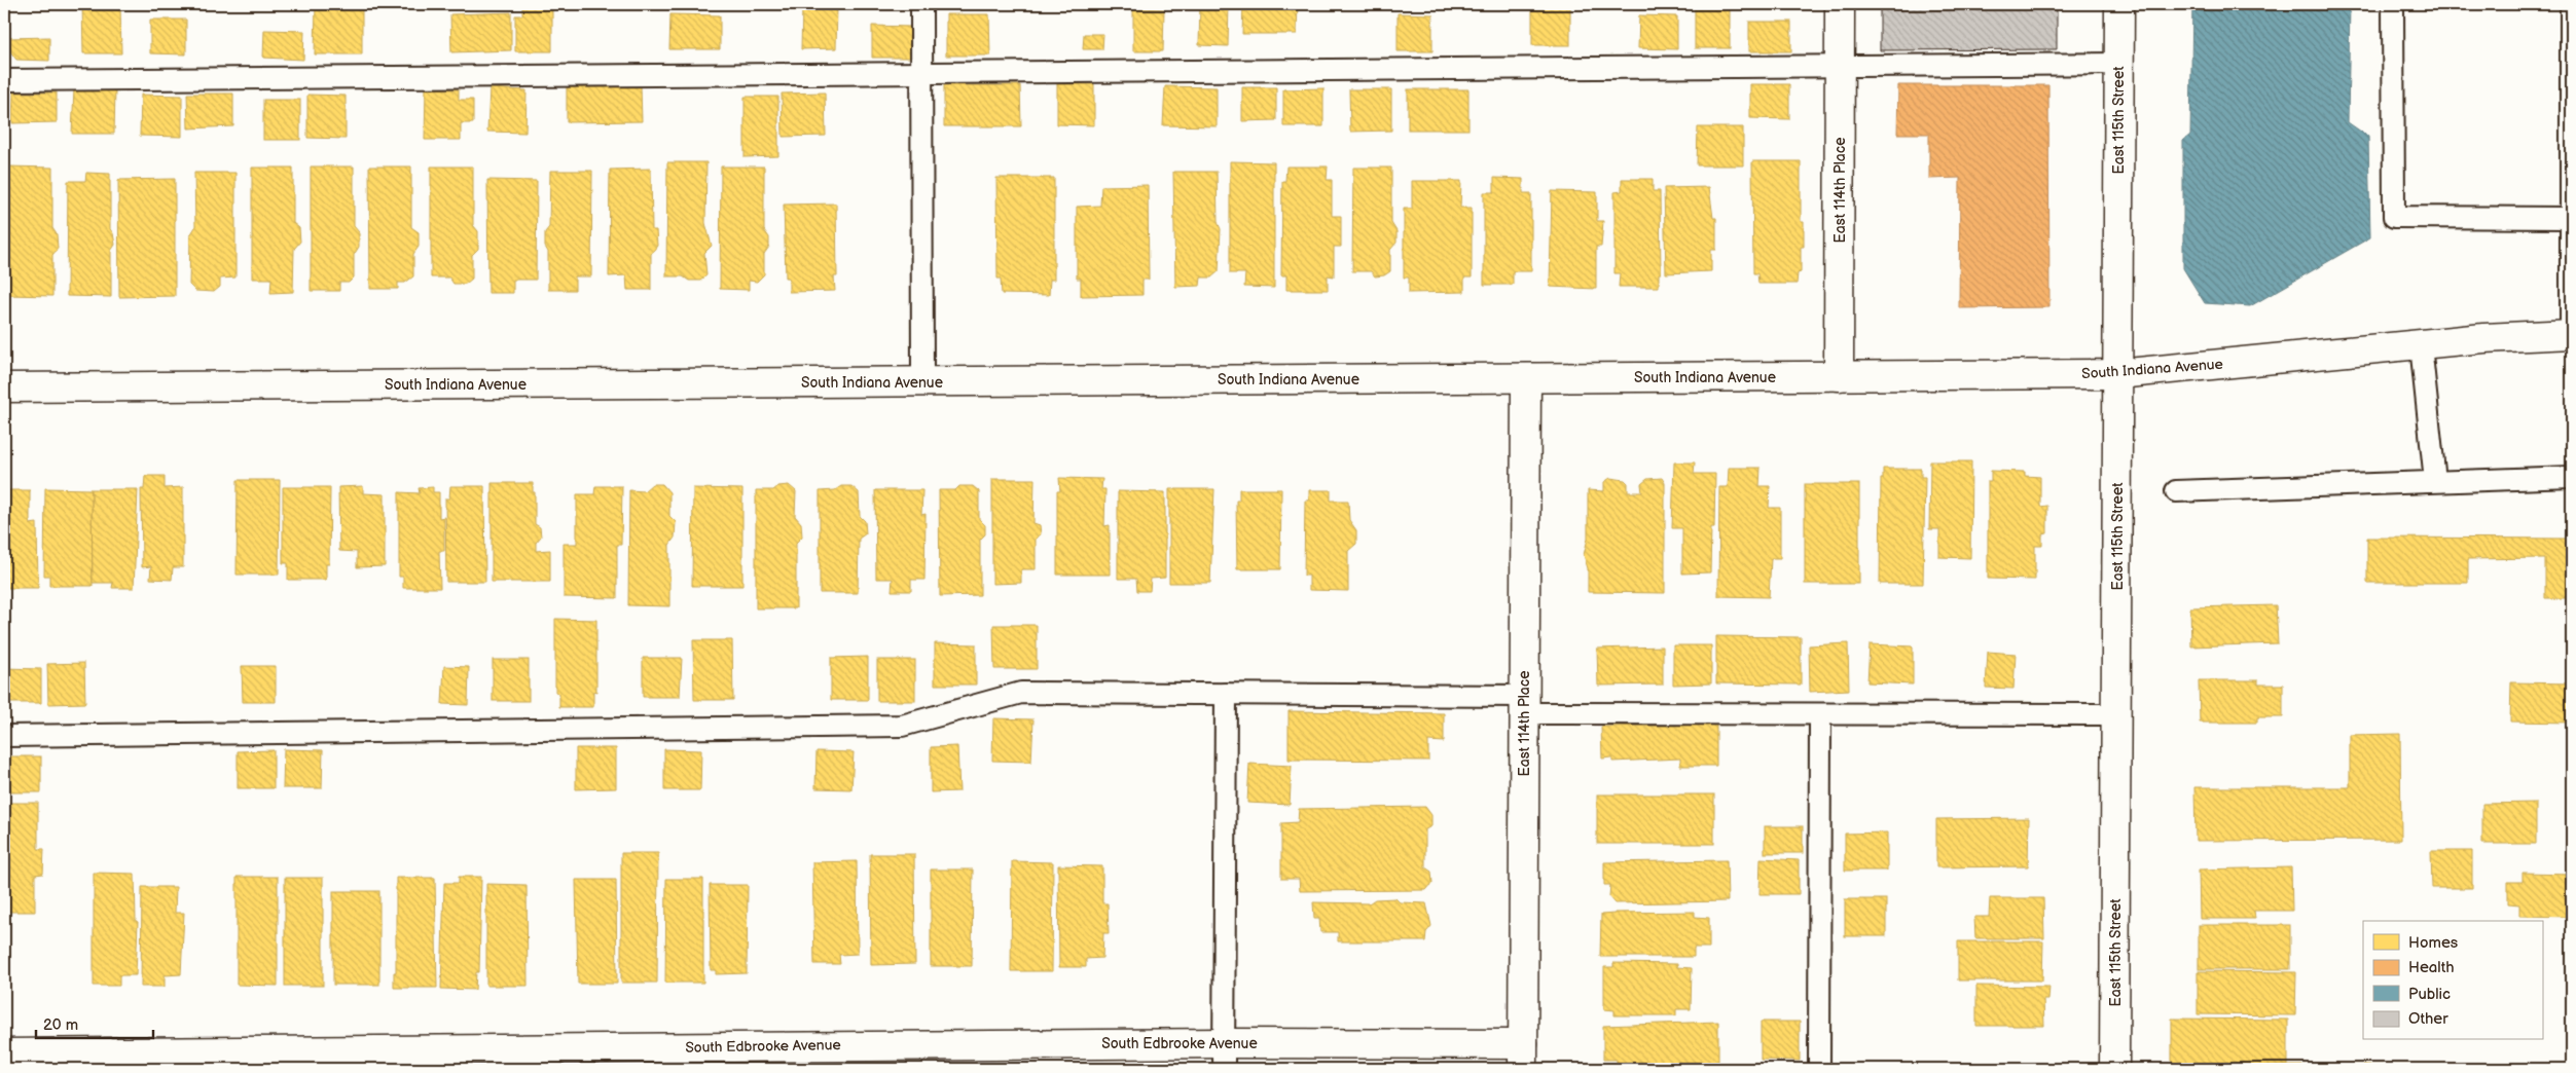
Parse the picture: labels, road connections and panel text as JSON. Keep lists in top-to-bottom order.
{
  "streets": {
    "street": [
      "East 115th Street",
      "East 114th Place",
      "South Indiana Avenue",
      "South Edbrooke Avenue"
    ]
  },
  "crossings": [
    ["East 115th Street", "South Indiana Avenue"],
    ["East 114th Place", "South Indiana Avenue"],
    ["East 114th Place", "South Edbrooke Avenue"]
  ],
  "legend": [
    "Homes",
    "Health",
    "Public",
    "Other"
  ],
  "scale_bar": "20 m"
}
